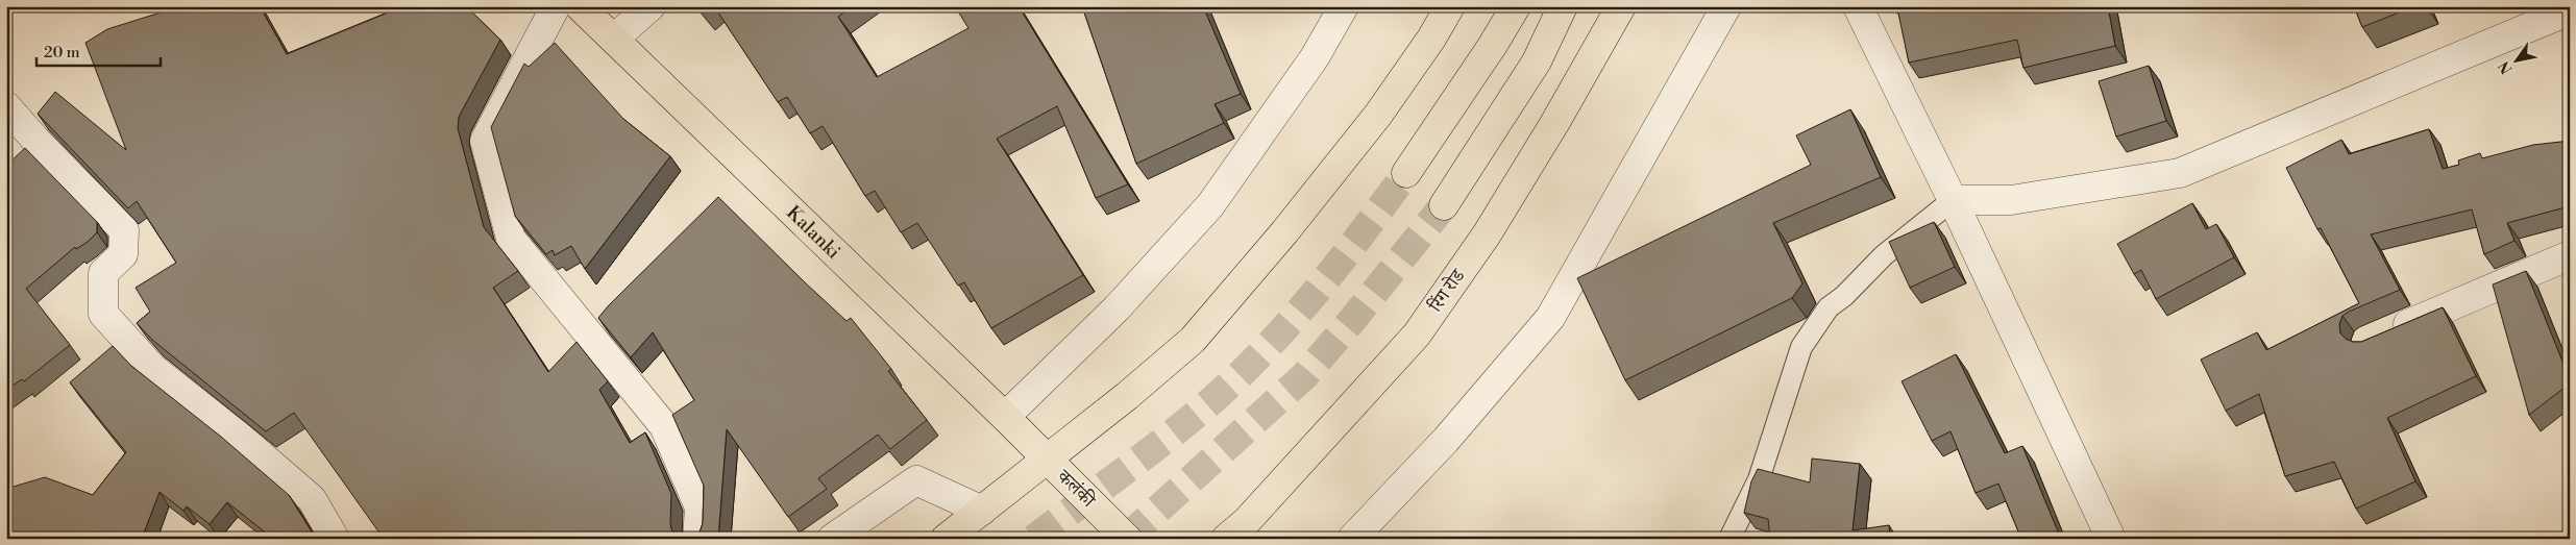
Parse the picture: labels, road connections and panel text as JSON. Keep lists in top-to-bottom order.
{
  "streets": {
    "main road": ["Kalanki", "रिंग रोड", "कलंकी"]
  },
  "crossings": [
    ["Kalanki", "कलंकी"]
  ],
  "scale_bar": "20 m",
  "north": "bottom left"
}
